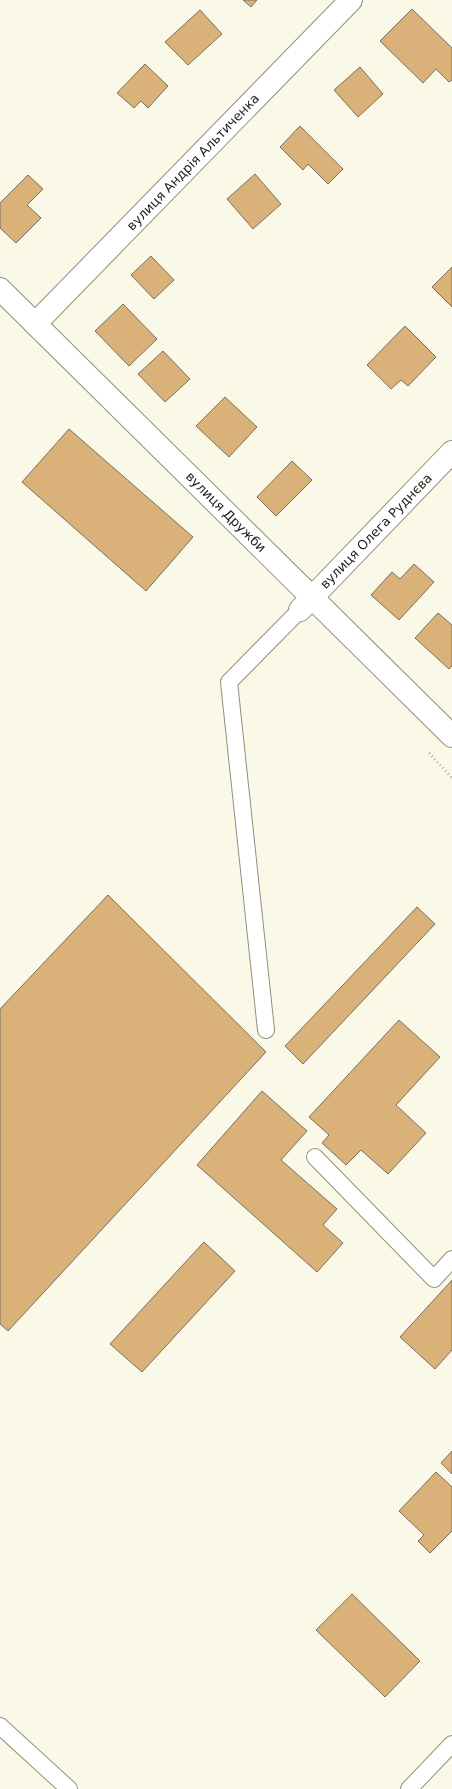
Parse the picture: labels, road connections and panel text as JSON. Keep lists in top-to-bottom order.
{
  "streets": {
    "street": ["вулиця Андрія Альтиченка", "вулиця Дружби", "вулиця Олега Руднєва"]
  },
  "crossings": [
    ["вулиця Андрія Альтиченка", "вулиця Дружби"],
    ["вулиця Дружби", "вулиця Олега Руднєва"]
  ]
}
